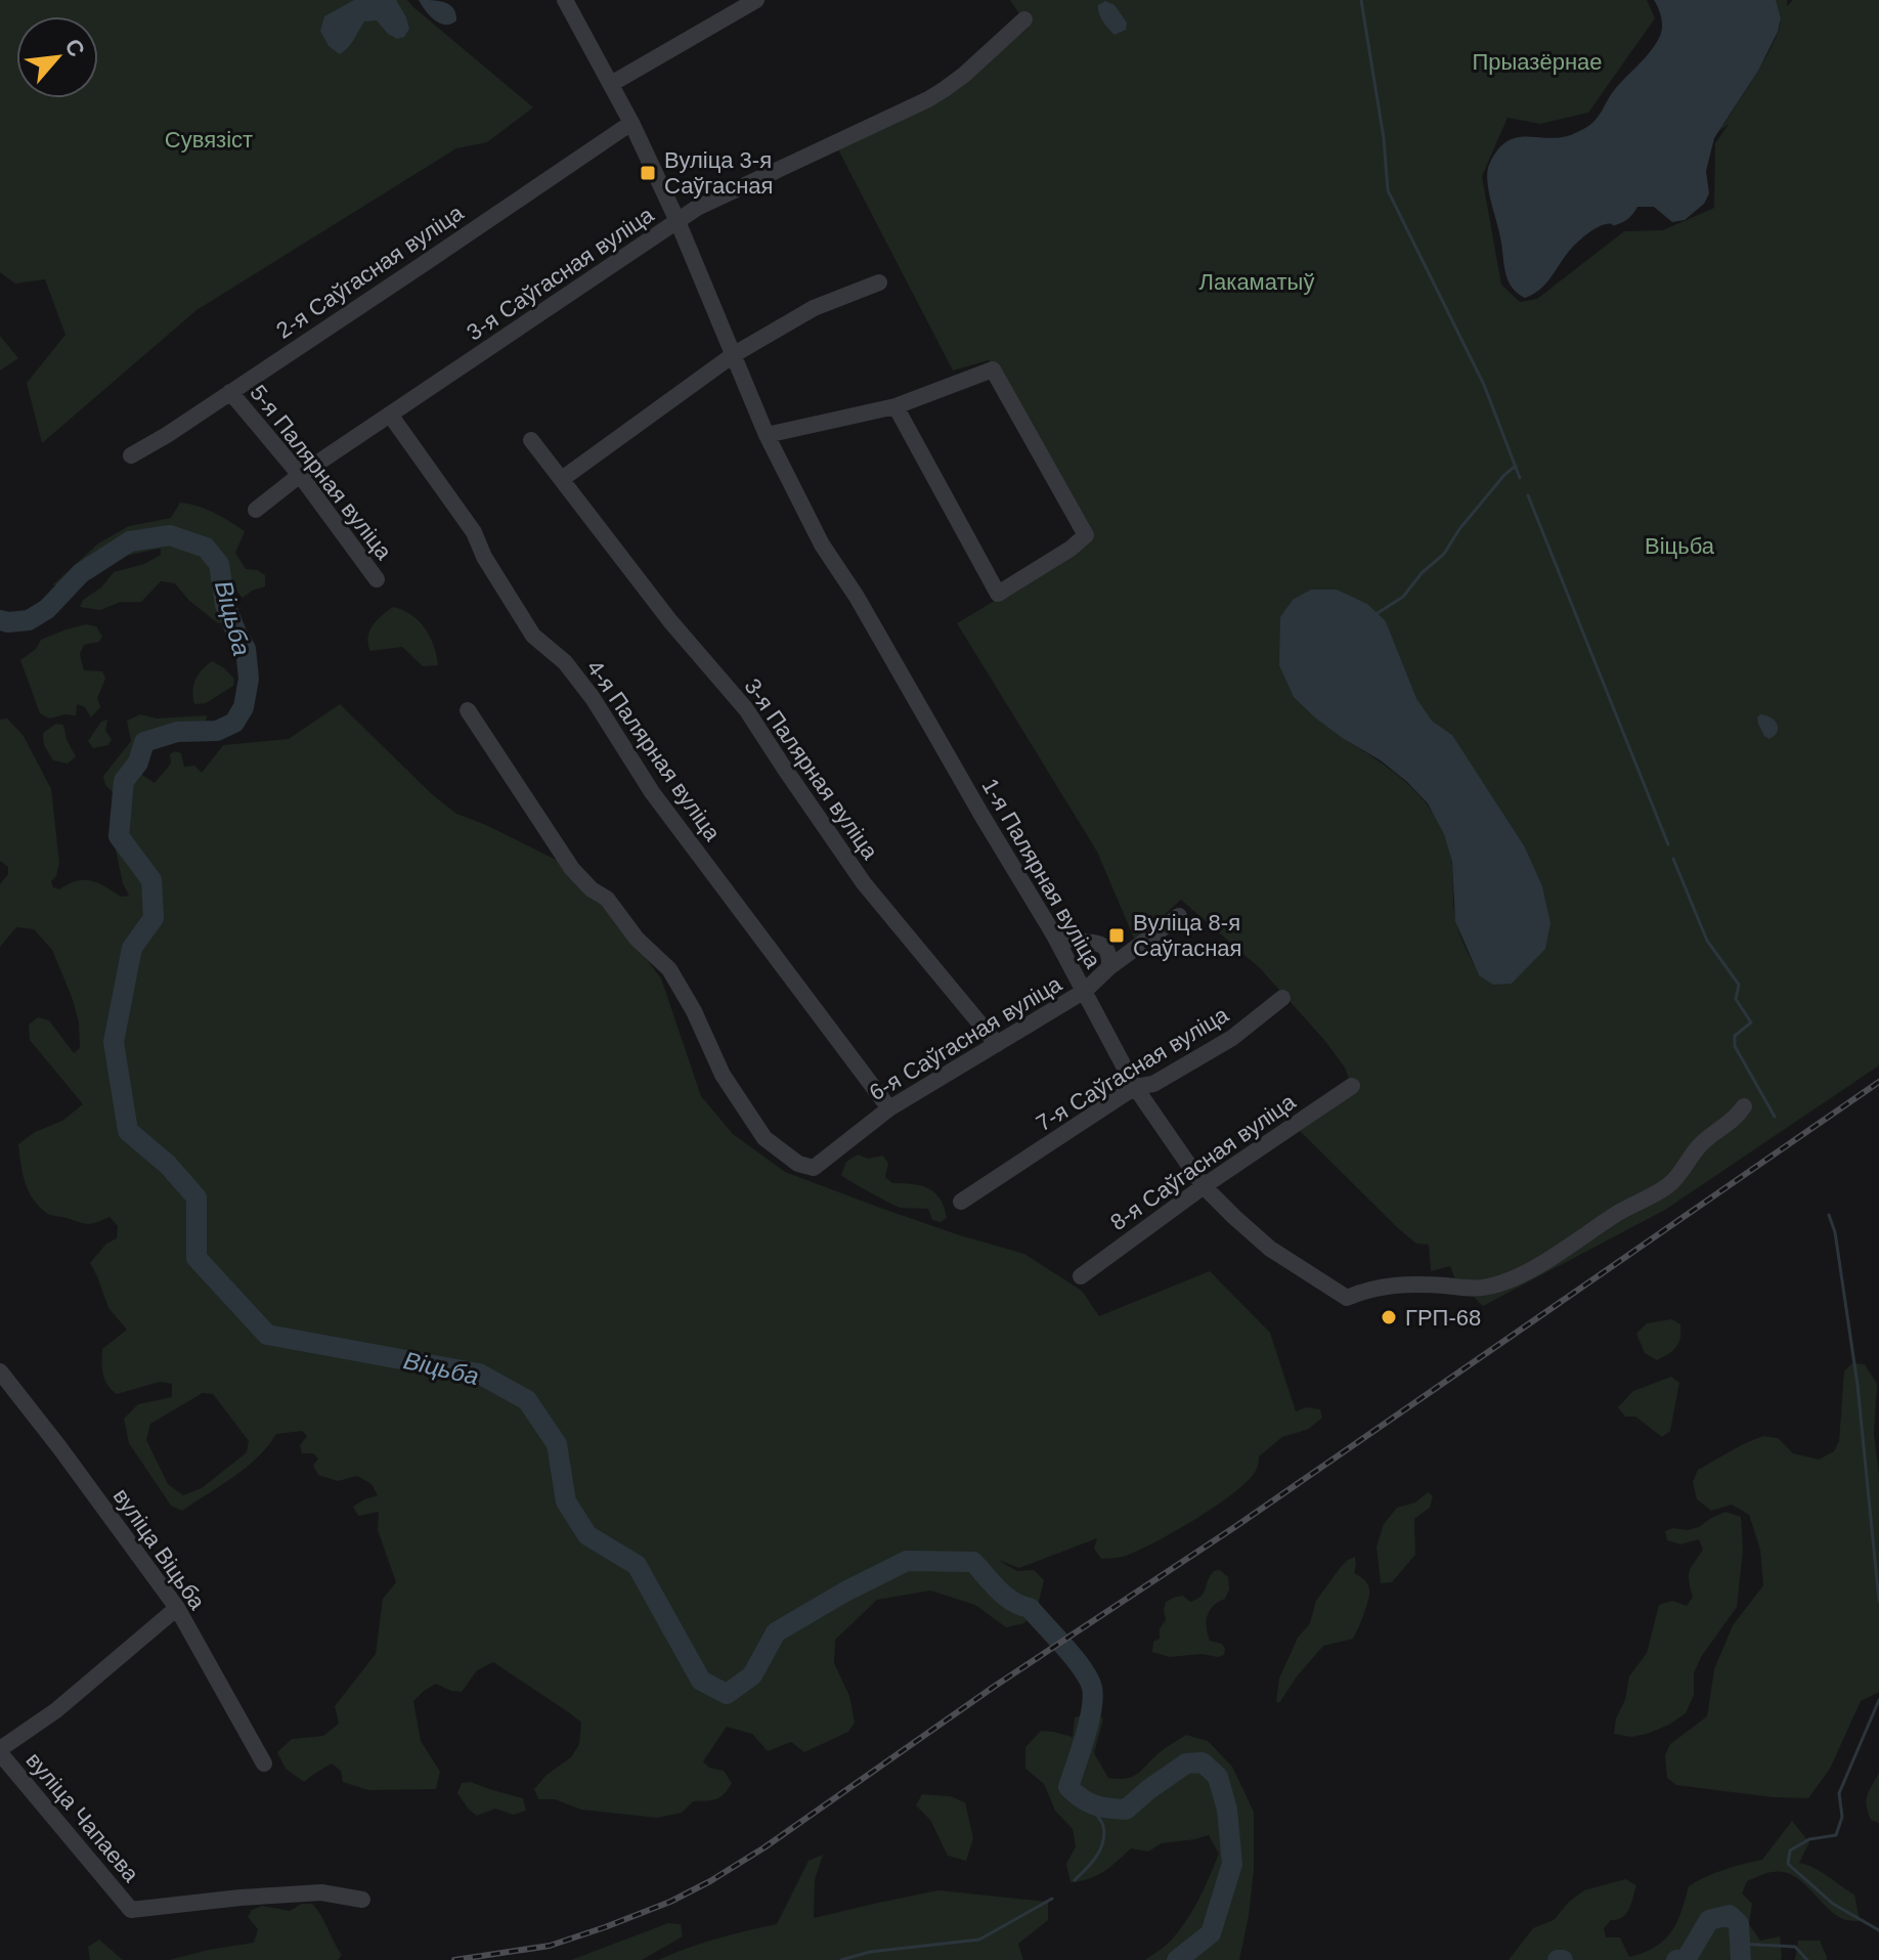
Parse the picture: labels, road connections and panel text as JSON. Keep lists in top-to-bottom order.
{
  "streets": {
    "street": [
      "2-я Саўгасная вуліца",
      "3-я Саўгасная вуліца",
      "5-я Палярная вуліца",
      "4-я Палярная вуліца",
      "3-я Палярная вуліца",
      "1-я Палярная вуліца",
      "6-я Саўгасная вуліца",
      "7-я Саўгасная вуліца",
      "8-я Саўгасная вуліца",
      "вуліца Віцьба",
      "вуліца Чапаева"
    ]
  },
  "crossings": [
    ["2-я Саўгасная вуліца", "5-я Палярная вуліца"],
    ["2-я Саўгасная вуліца", "1-я Палярная вуліца"],
    ["3-я Саўгасная вуліца", "5-я Палярная вуліца"],
    ["3-я Саўгасная вуліца", "4-я Палярная вуліца"],
    ["3-я Саўгасная вуліца", "1-я Палярная вуліца"],
    ["4-я Палярная вуліца", "6-я Саўгасная вуліца"],
    ["3-я Палярная вуліца", "6-я Саўгасная вуліца"],
    ["1-я Палярная вуліца", "6-я Саўгасная вуліца"],
    ["1-я Палярная вуліца", "7-я Саўгасная вуліца"],
    ["1-я Палярная вуліца", "8-я Саўгасная вуліца"]
  ],
  "water": ["Віцьба"],
  "parks": [
    "Прыазёрнае",
    "Сувязіст",
    "Лакаматыў",
    "Віцьба"
  ],
  "places": {
    "transit": ["Вуліца 3-я Саўгасная", "Вуліца 8-я Саўгасная"],
    "other": ["ГРП-68"]
  },
  "north": "top right"
}
